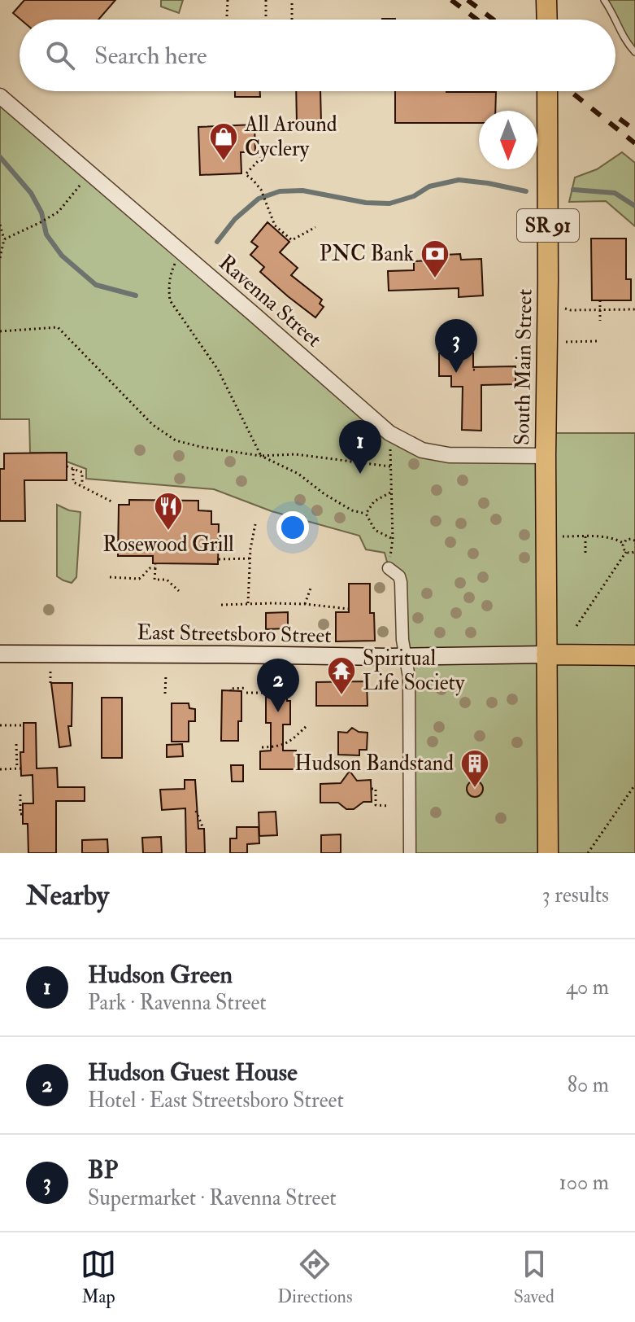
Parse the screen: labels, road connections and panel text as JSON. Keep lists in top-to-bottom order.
{
  "streets": {
    "main road": ["SR 91", "South Main Street", "East Streetsboro Street"],
    "street": ["Ravenna Street"]
  },
  "crossings": [
    ["SR 91", "South Main Street"],
    ["SR 91", "East Streetsboro Street"],
    ["Ravenna Street", "South Main Street"],
    ["South Main Street", "East Streetsboro Street"]
  ],
  "places": {
    "shop": ["All Around Cyclery"],
    "bank": ["PNC Bank"],
    "restaurant": ["Rosewood Grill"],
    "temple": ["Spiritual Life Society"],
    "building": ["Hudson Bandstand"]
  },
  "north": "bottom",
  "page": {
    "search": "Search here",
    "pins": ["3", "1", "2"],
    "heading": ["Nearby", "3 results"],
    "list": [
      {
        "mark": "1",
        "name": "Hudson Green",
        "note": "Park · Ravenna Street",
        "value": "40 m"
      },
      {
        "mark": "2",
        "name": "Hudson Guest House",
        "note": "Hotel · East Streetsboro Street",
        "value": "80 m"
      },
      {
        "mark": "3",
        "name": "BP",
        "note": "Supermarket · Ravenna Street",
        "value": "100 m"
      }
    ],
    "nav": ["Map", "Directions", "Saved"]
  }
}
